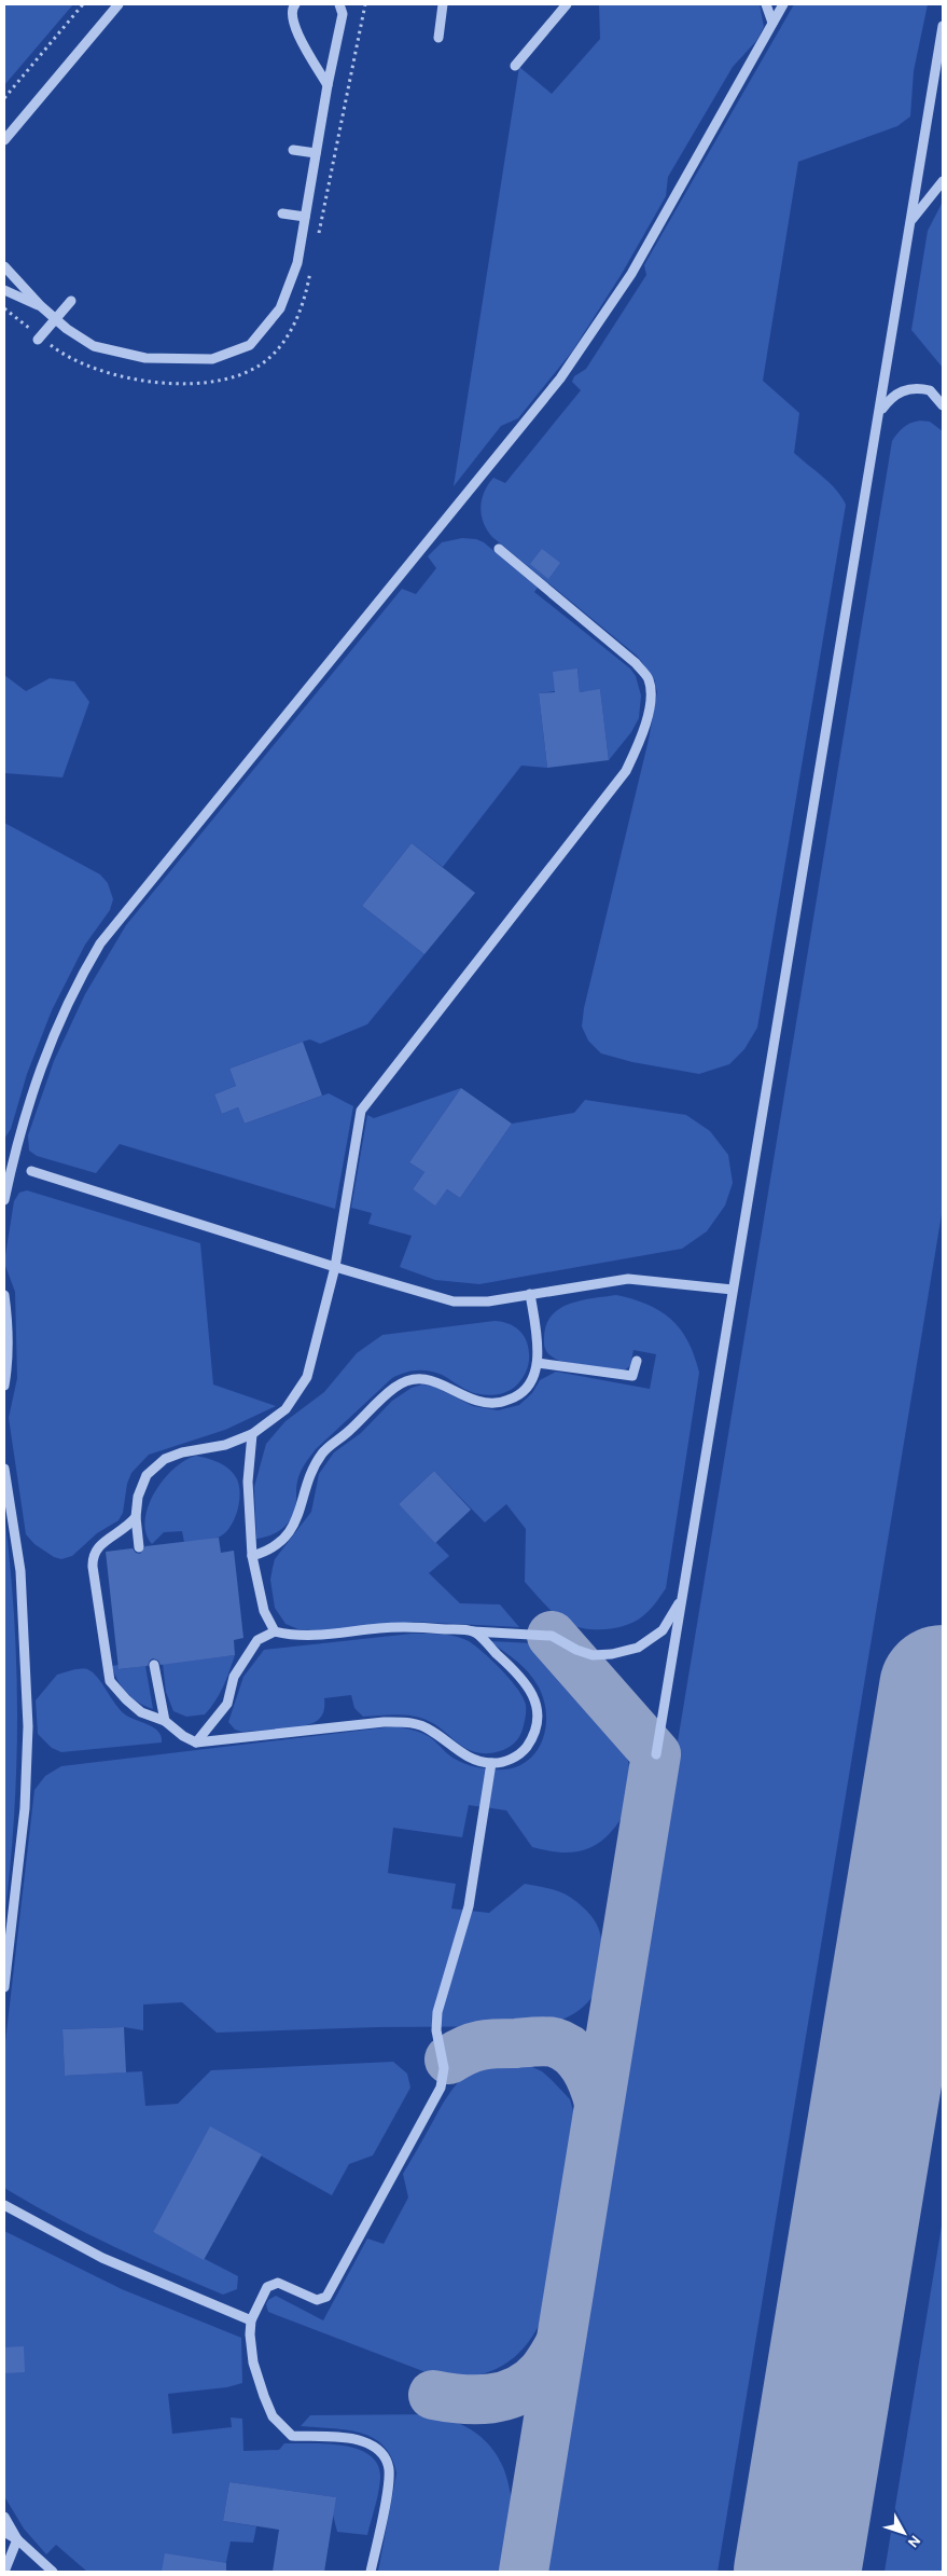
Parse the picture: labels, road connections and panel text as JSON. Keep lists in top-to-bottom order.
{
  "north": "bottom right"
}
